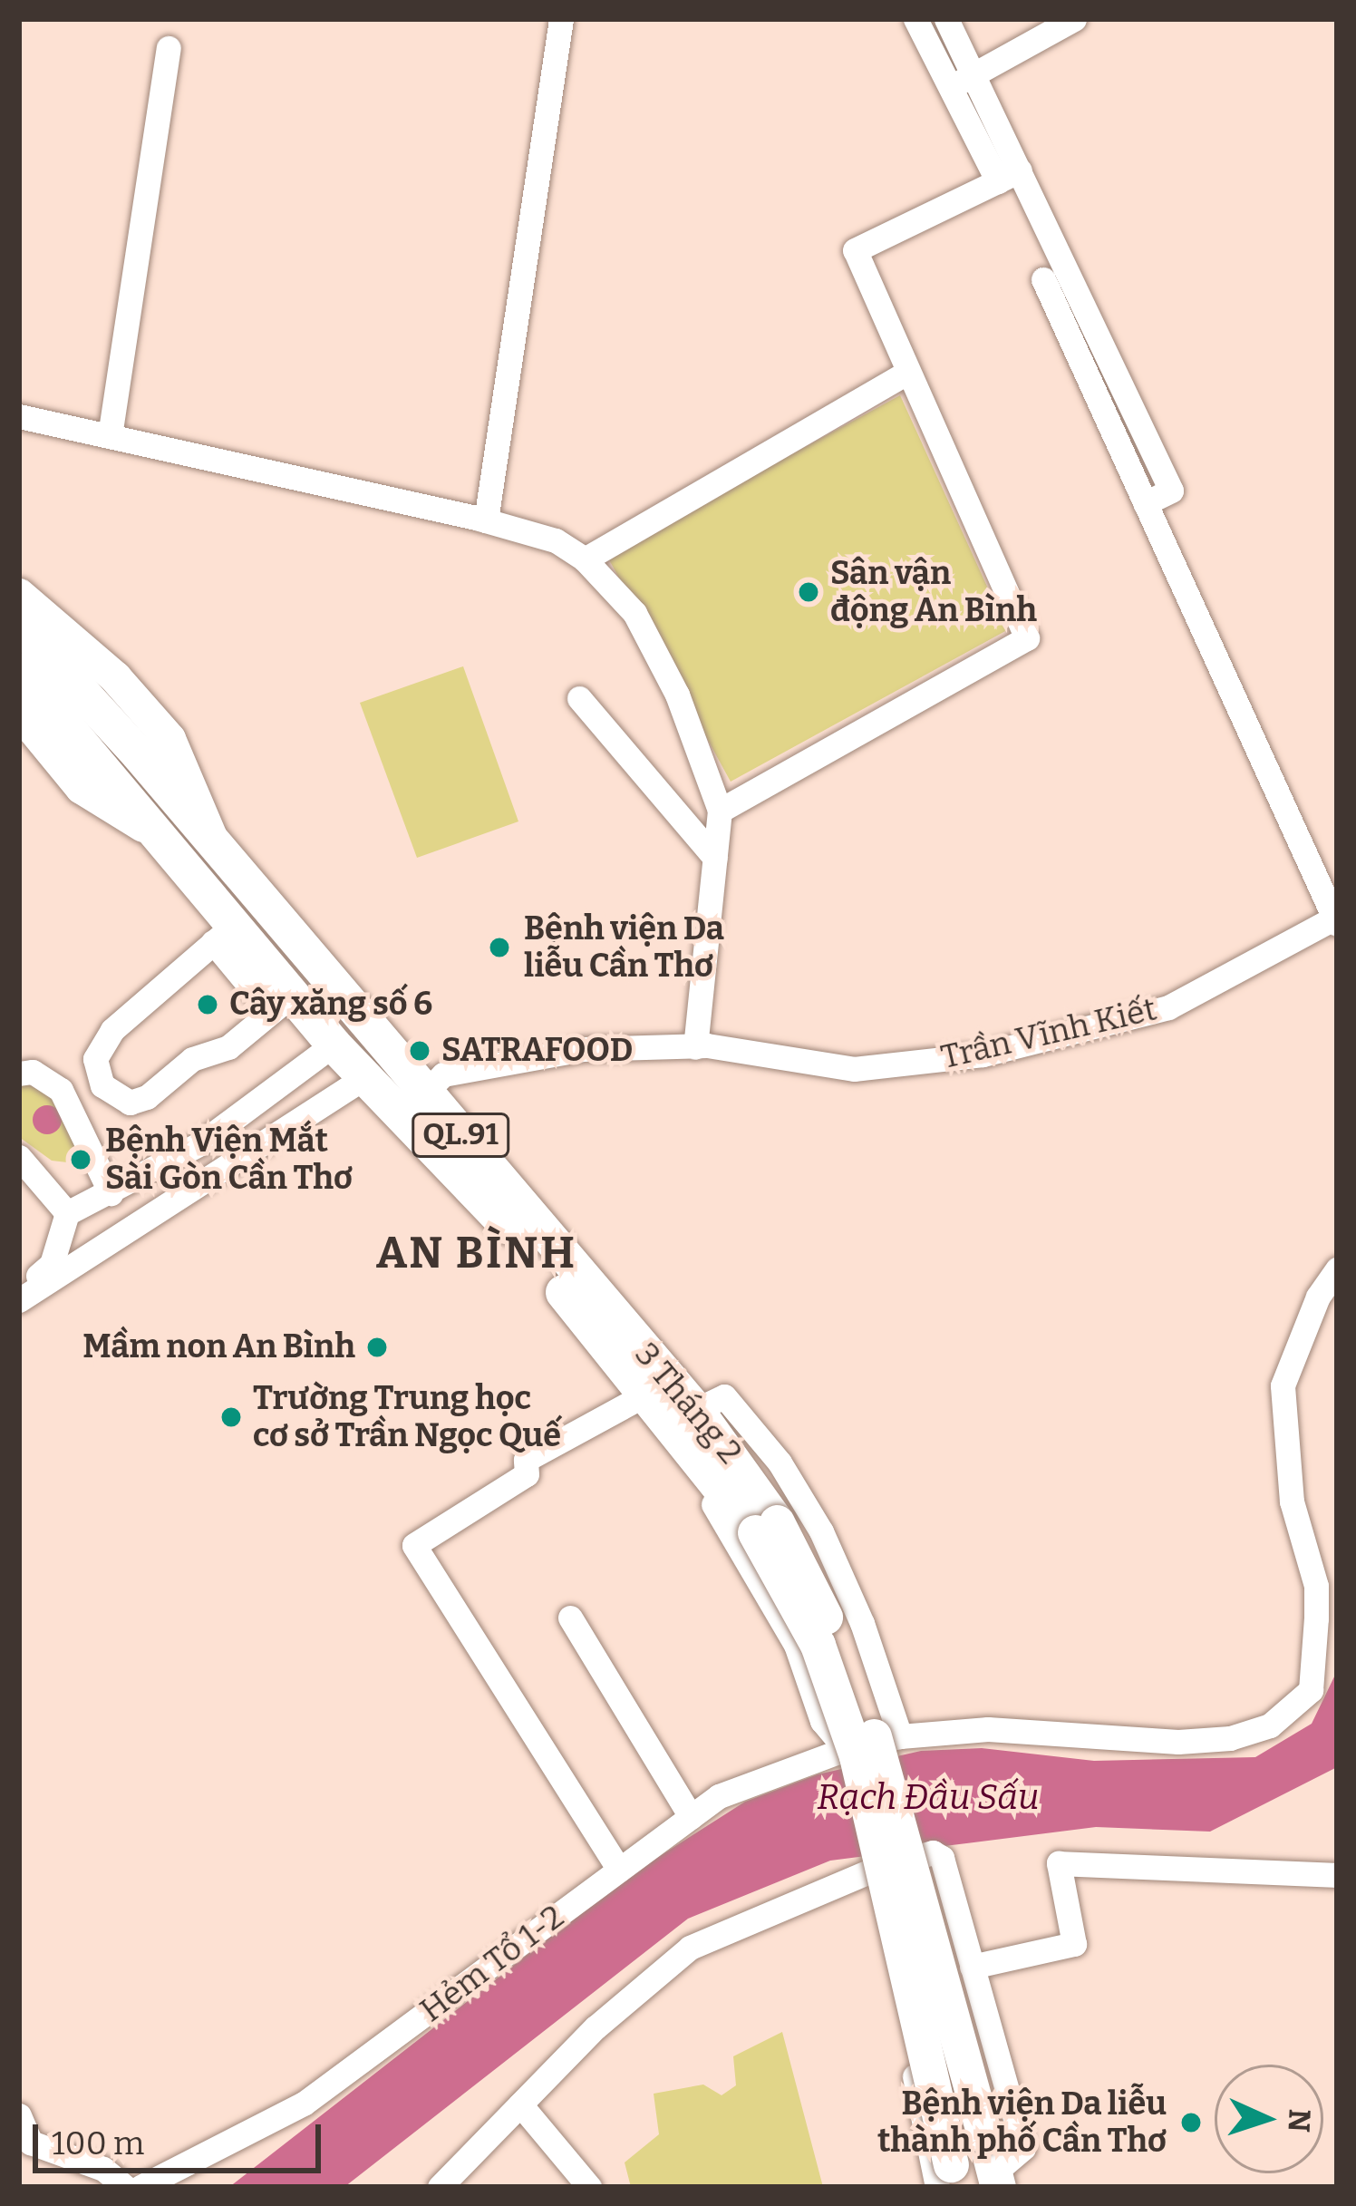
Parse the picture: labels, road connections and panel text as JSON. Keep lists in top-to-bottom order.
{
  "streets": {
    "highway": ["QL.91", "3 Tháng 2"],
    "street": ["Trần Vĩnh Kiết", "Hẻm Tổ 1-2"]
  },
  "crossings": [
    ["Trần Vĩnh Kiết", "3 Tháng 2"]
  ],
  "districts": ["AN BÌNH"],
  "water": ["Rạch Đầu Sấu"],
  "places": [
    "Sân vận động An Bình",
    "Bệnh viện Da liễu Cần Thơ",
    "Cây xăng số 6",
    "SATRAFOOD",
    "Bệnh Viện Mắt Sài Gòn Cần Thơ",
    "Mầm non An Bình",
    "Trường Trung học cơ sở Trần Ngọc Quế",
    "Bệnh viện Da liễu thành phố Cần Thơ"
  ],
  "scale_bar": "100 m",
  "north": "right"
}
